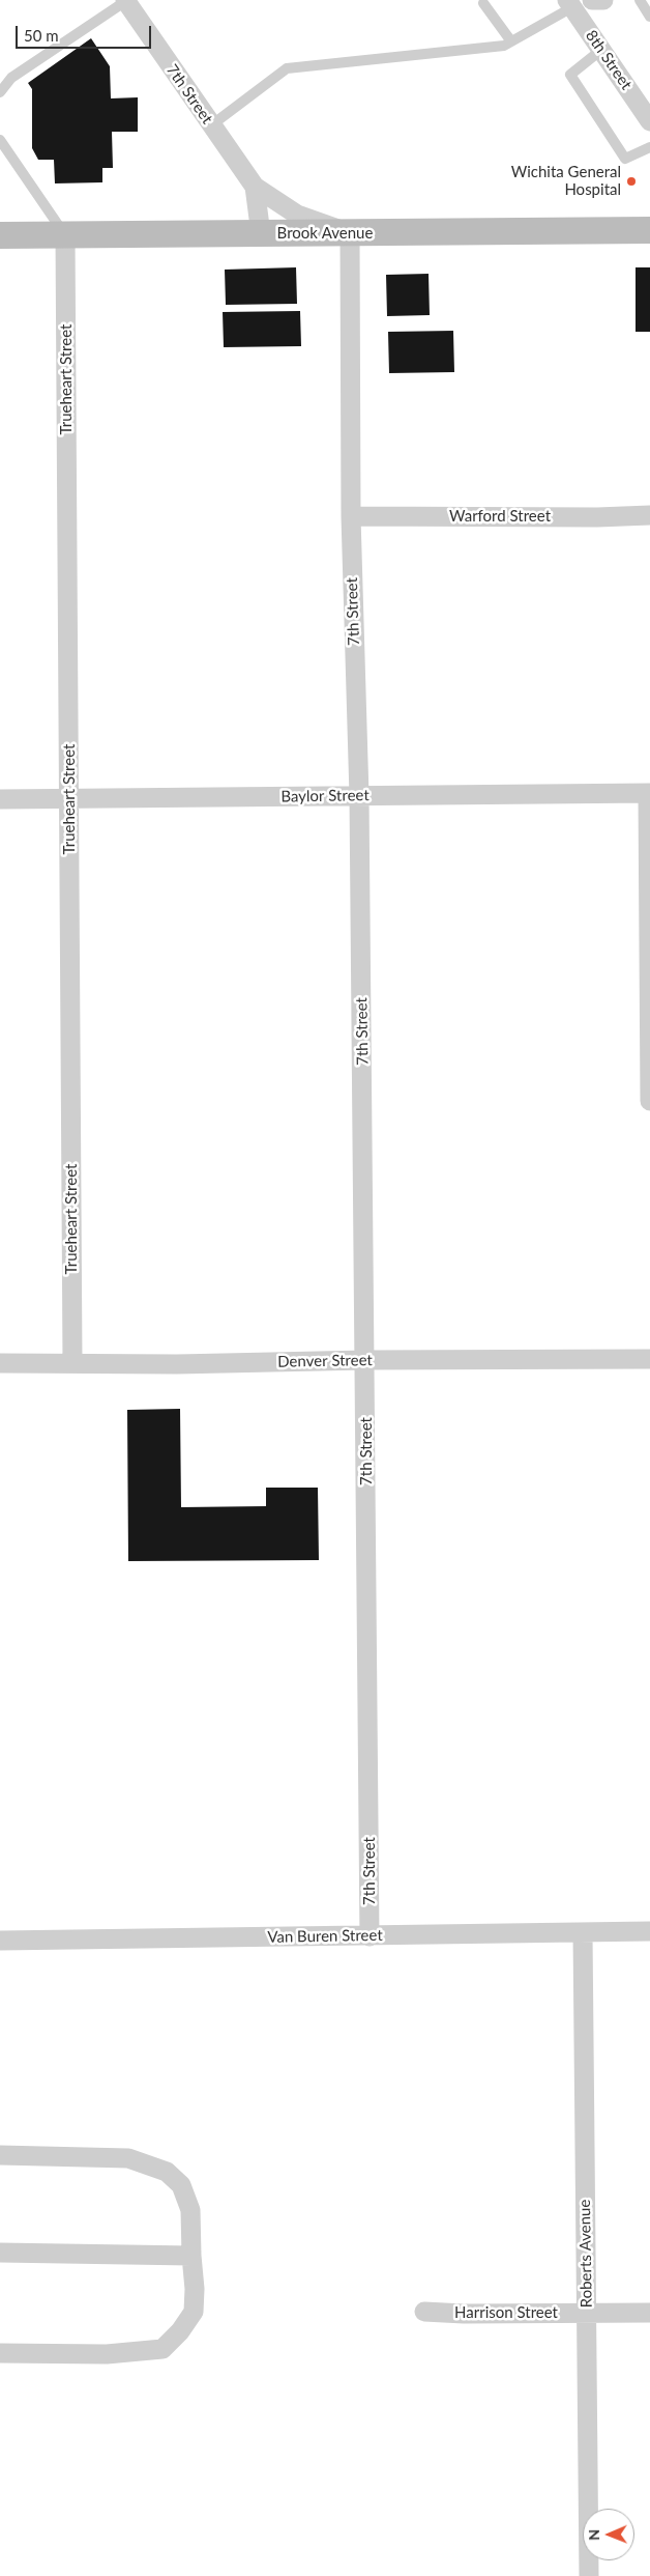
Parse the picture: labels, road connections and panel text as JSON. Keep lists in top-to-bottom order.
{
  "streets": {
    "street": [
      "8th Street",
      "7th Street",
      "Brook Avenue",
      "Trueheart Street",
      "Warford Street",
      "Baylor Street",
      "Denver Street",
      "Van Buren Street",
      "Roberts Avenue",
      "Harrison Street"
    ]
  },
  "crossings": [
    ["7th Street", "Brook Avenue"],
    ["7th Street", "Warford Street"],
    ["7th Street", "Baylor Street"],
    ["7th Street", "Denver Street"],
    ["7th Street", "Van Buren Street"],
    ["Brook Avenue", "Trueheart Street"],
    ["Trueheart Street", "Baylor Street"],
    ["Trueheart Street", "Denver Street"],
    ["Van Buren Street", "Roberts Avenue"],
    ["Roberts Avenue", "Harrison Street"]
  ],
  "places": ["Wichita General Hospital"],
  "scale_bar": "50 m",
  "north": "left"
}
